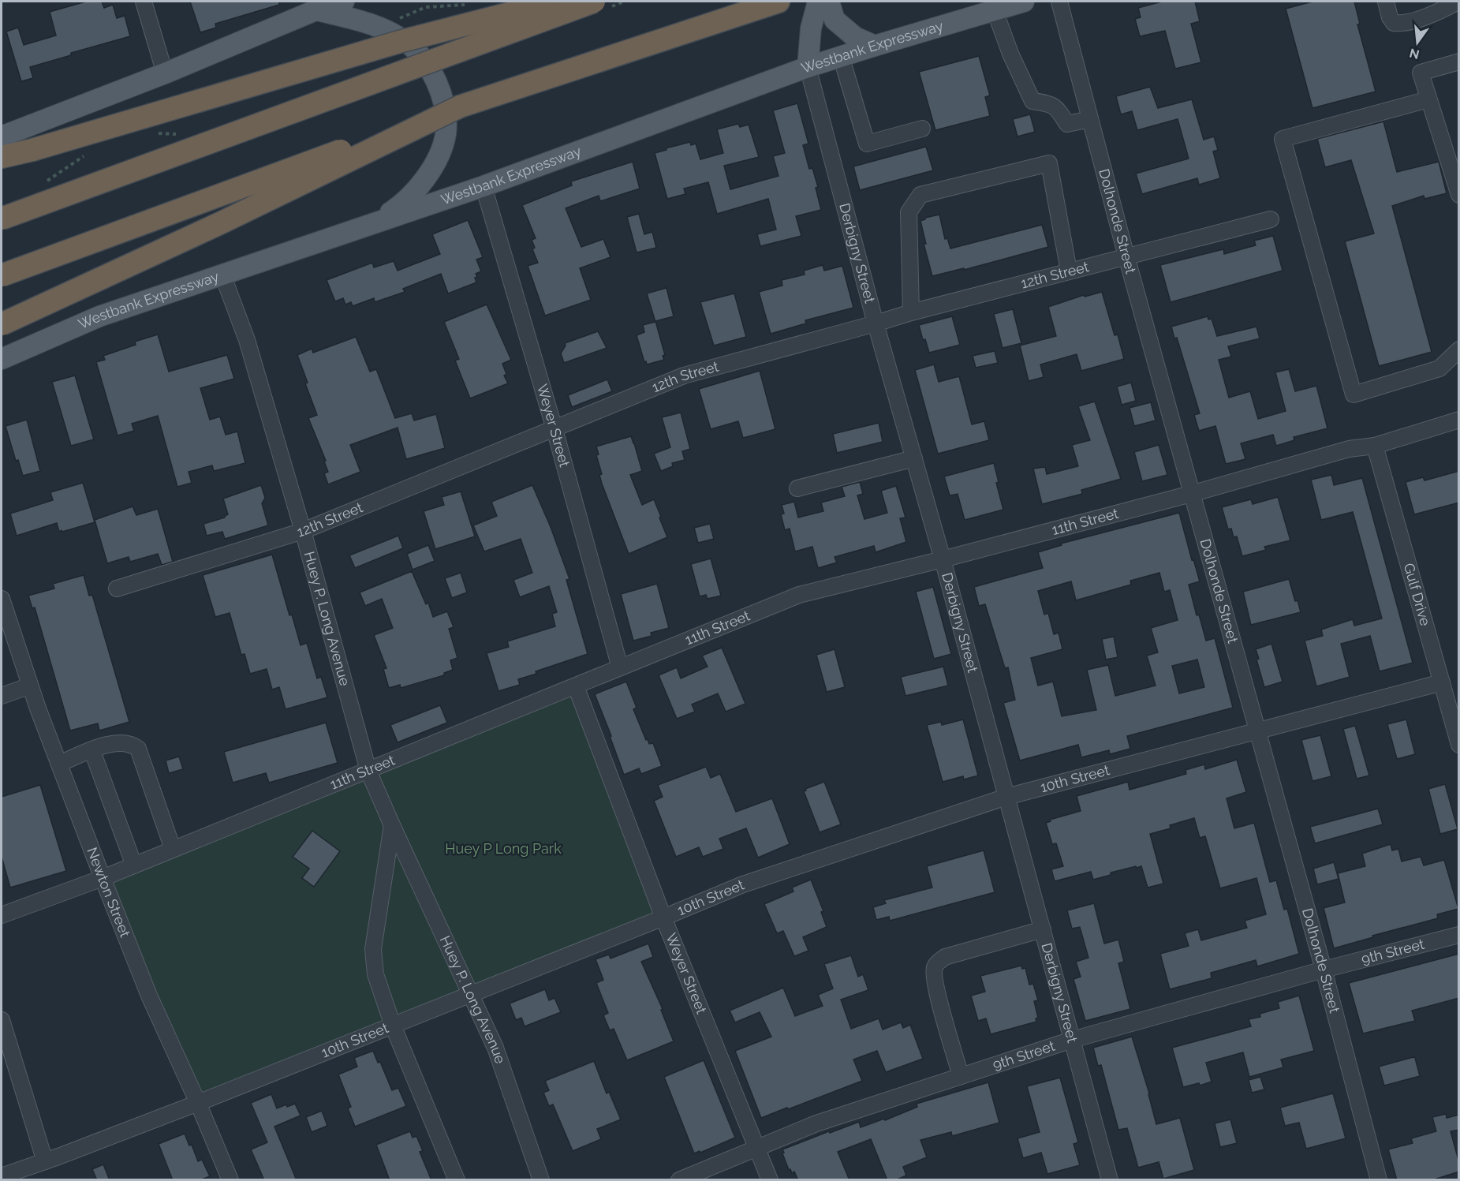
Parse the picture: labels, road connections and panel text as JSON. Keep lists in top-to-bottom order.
{
  "streets": {
    "main road": ["Westbank Expressway"],
    "street": [
      "Dolhonde Street",
      "Derbigny Street",
      "12th Street",
      "Weyer Street",
      "11th Street",
      "Gulf Drive",
      "Huey P. Long Avenue",
      "10th Street",
      "Newton Street",
      "9th Street"
    ]
  },
  "crossings": [
    ["Westbank Expressway", "Derbigny Street"],
    ["Westbank Expressway", "Weyer Street"],
    ["Westbank Expressway", "Huey P. Long Avenue"],
    ["Dolhonde Street", "12th Street"],
    ["Dolhonde Street", "11th Street"],
    ["Dolhonde Street", "10th Street"],
    ["Dolhonde Street", "9th Street"],
    ["Derbigny Street", "12th Street"],
    ["Derbigny Street", "11th Street"],
    ["Derbigny Street", "10th Street"],
    ["Derbigny Street", "9th Street"],
    ["12th Street", "Weyer Street"],
    ["12th Street", "Huey P. Long Avenue"],
    ["Weyer Street", "11th Street"],
    ["Weyer Street", "10th Street"],
    ["Weyer Street", "9th Street"],
    ["11th Street", "Gulf Drive"],
    ["11th Street", "Huey P. Long Avenue"],
    ["11th Street", "Newton Street"],
    ["Gulf Drive", "10th Street"],
    ["Huey P. Long Avenue", "10th Street"],
    ["10th Street", "Newton Street"]
  ],
  "parks": ["Huey P Long Park"],
  "north": "bottom"
}
